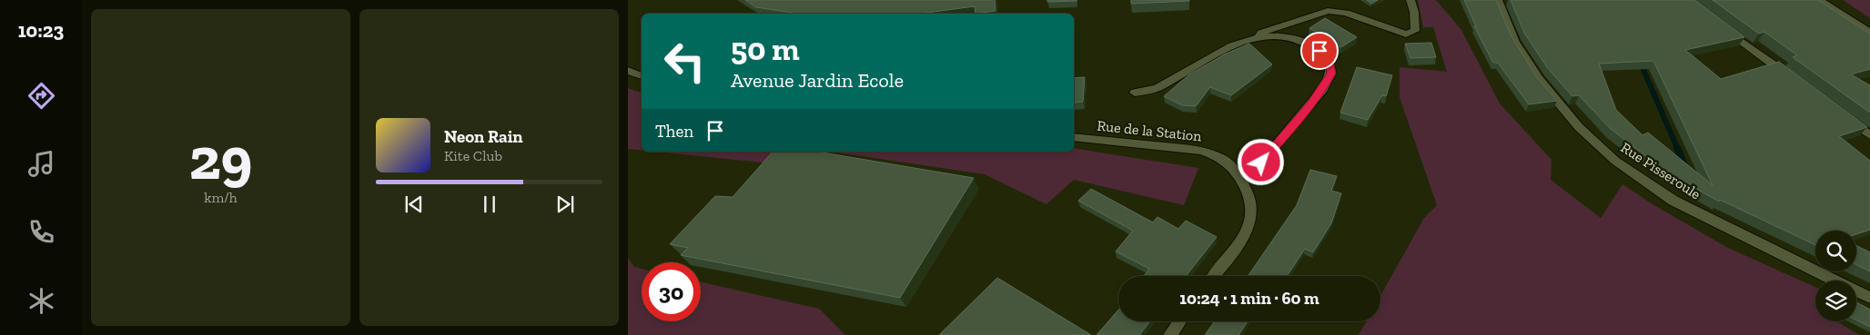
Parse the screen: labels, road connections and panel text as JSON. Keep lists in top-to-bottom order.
{
  "streets": {
    "street": ["Rue de la Station", "Rue Pisseroule"]
  },
  "page": {
    "tabs": "10:23",
    "tile": ["29", "km/h"],
    "turn": ["50 m", "Avenue Jardin Ecole"],
    "then": "Then",
    "song": ["Neon Rain", "Kite Club"],
    "limit": "30",
    "trip": "10:24 · 1 min · 60 m"
  }
}
